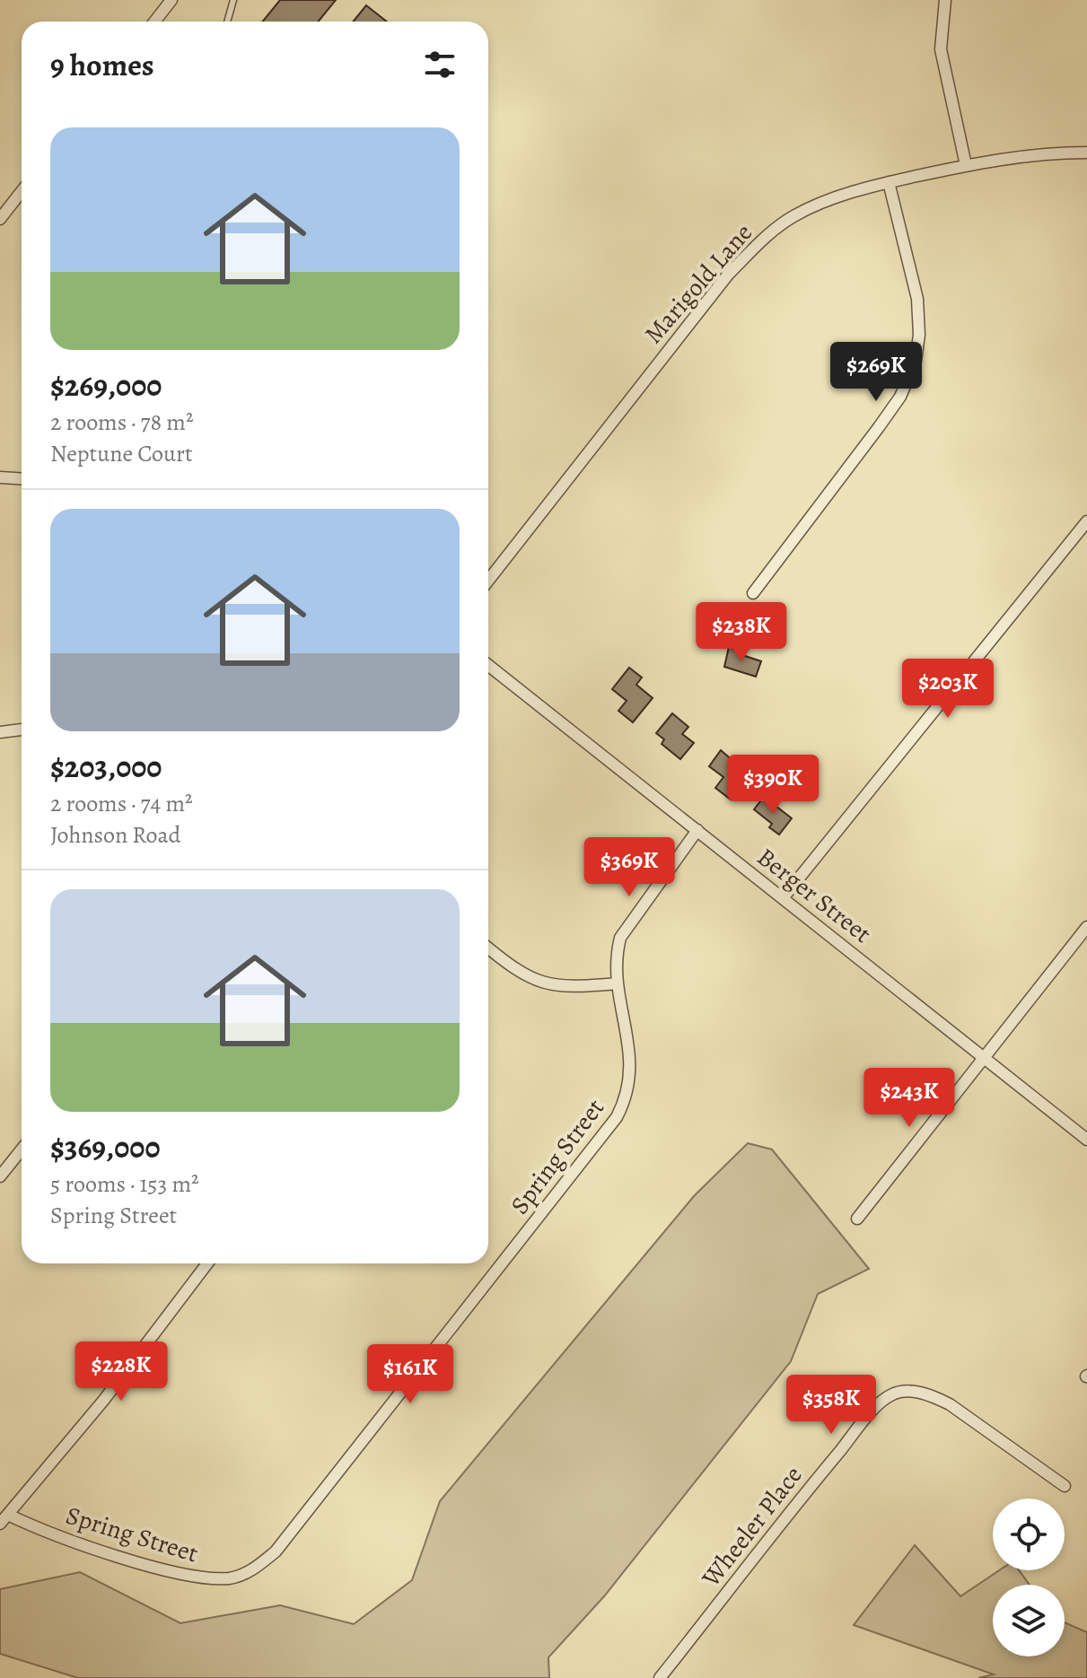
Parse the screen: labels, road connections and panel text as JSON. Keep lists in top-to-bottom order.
{
  "streets": {
    "street": [
      "Marigold Lane",
      "Berger Street",
      "Spring Street",
      "Wheeler Place"
    ]
  },
  "crossings": [
    ["Berger Street", "Spring Street"]
  ],
  "page": {
    "heading": "9 homes",
    "list": [
      {
        "name": "$269,000",
        "note": "2 rooms · 78 m² · Neptune Court"
      },
      {
        "name": "$203,000",
        "note": "2 rooms · 74 m² · Johnson Road"
      },
      {
        "name": "$369,000",
        "note": "5 rooms · 153 m² · Spring Street"
      }
    ],
    "price": [
      "$269K",
      "$238K",
      "$203K",
      "$390K",
      "$369K",
      "$243K",
      "$228K",
      "$161K",
      "$358K"
    ]
  }
}
